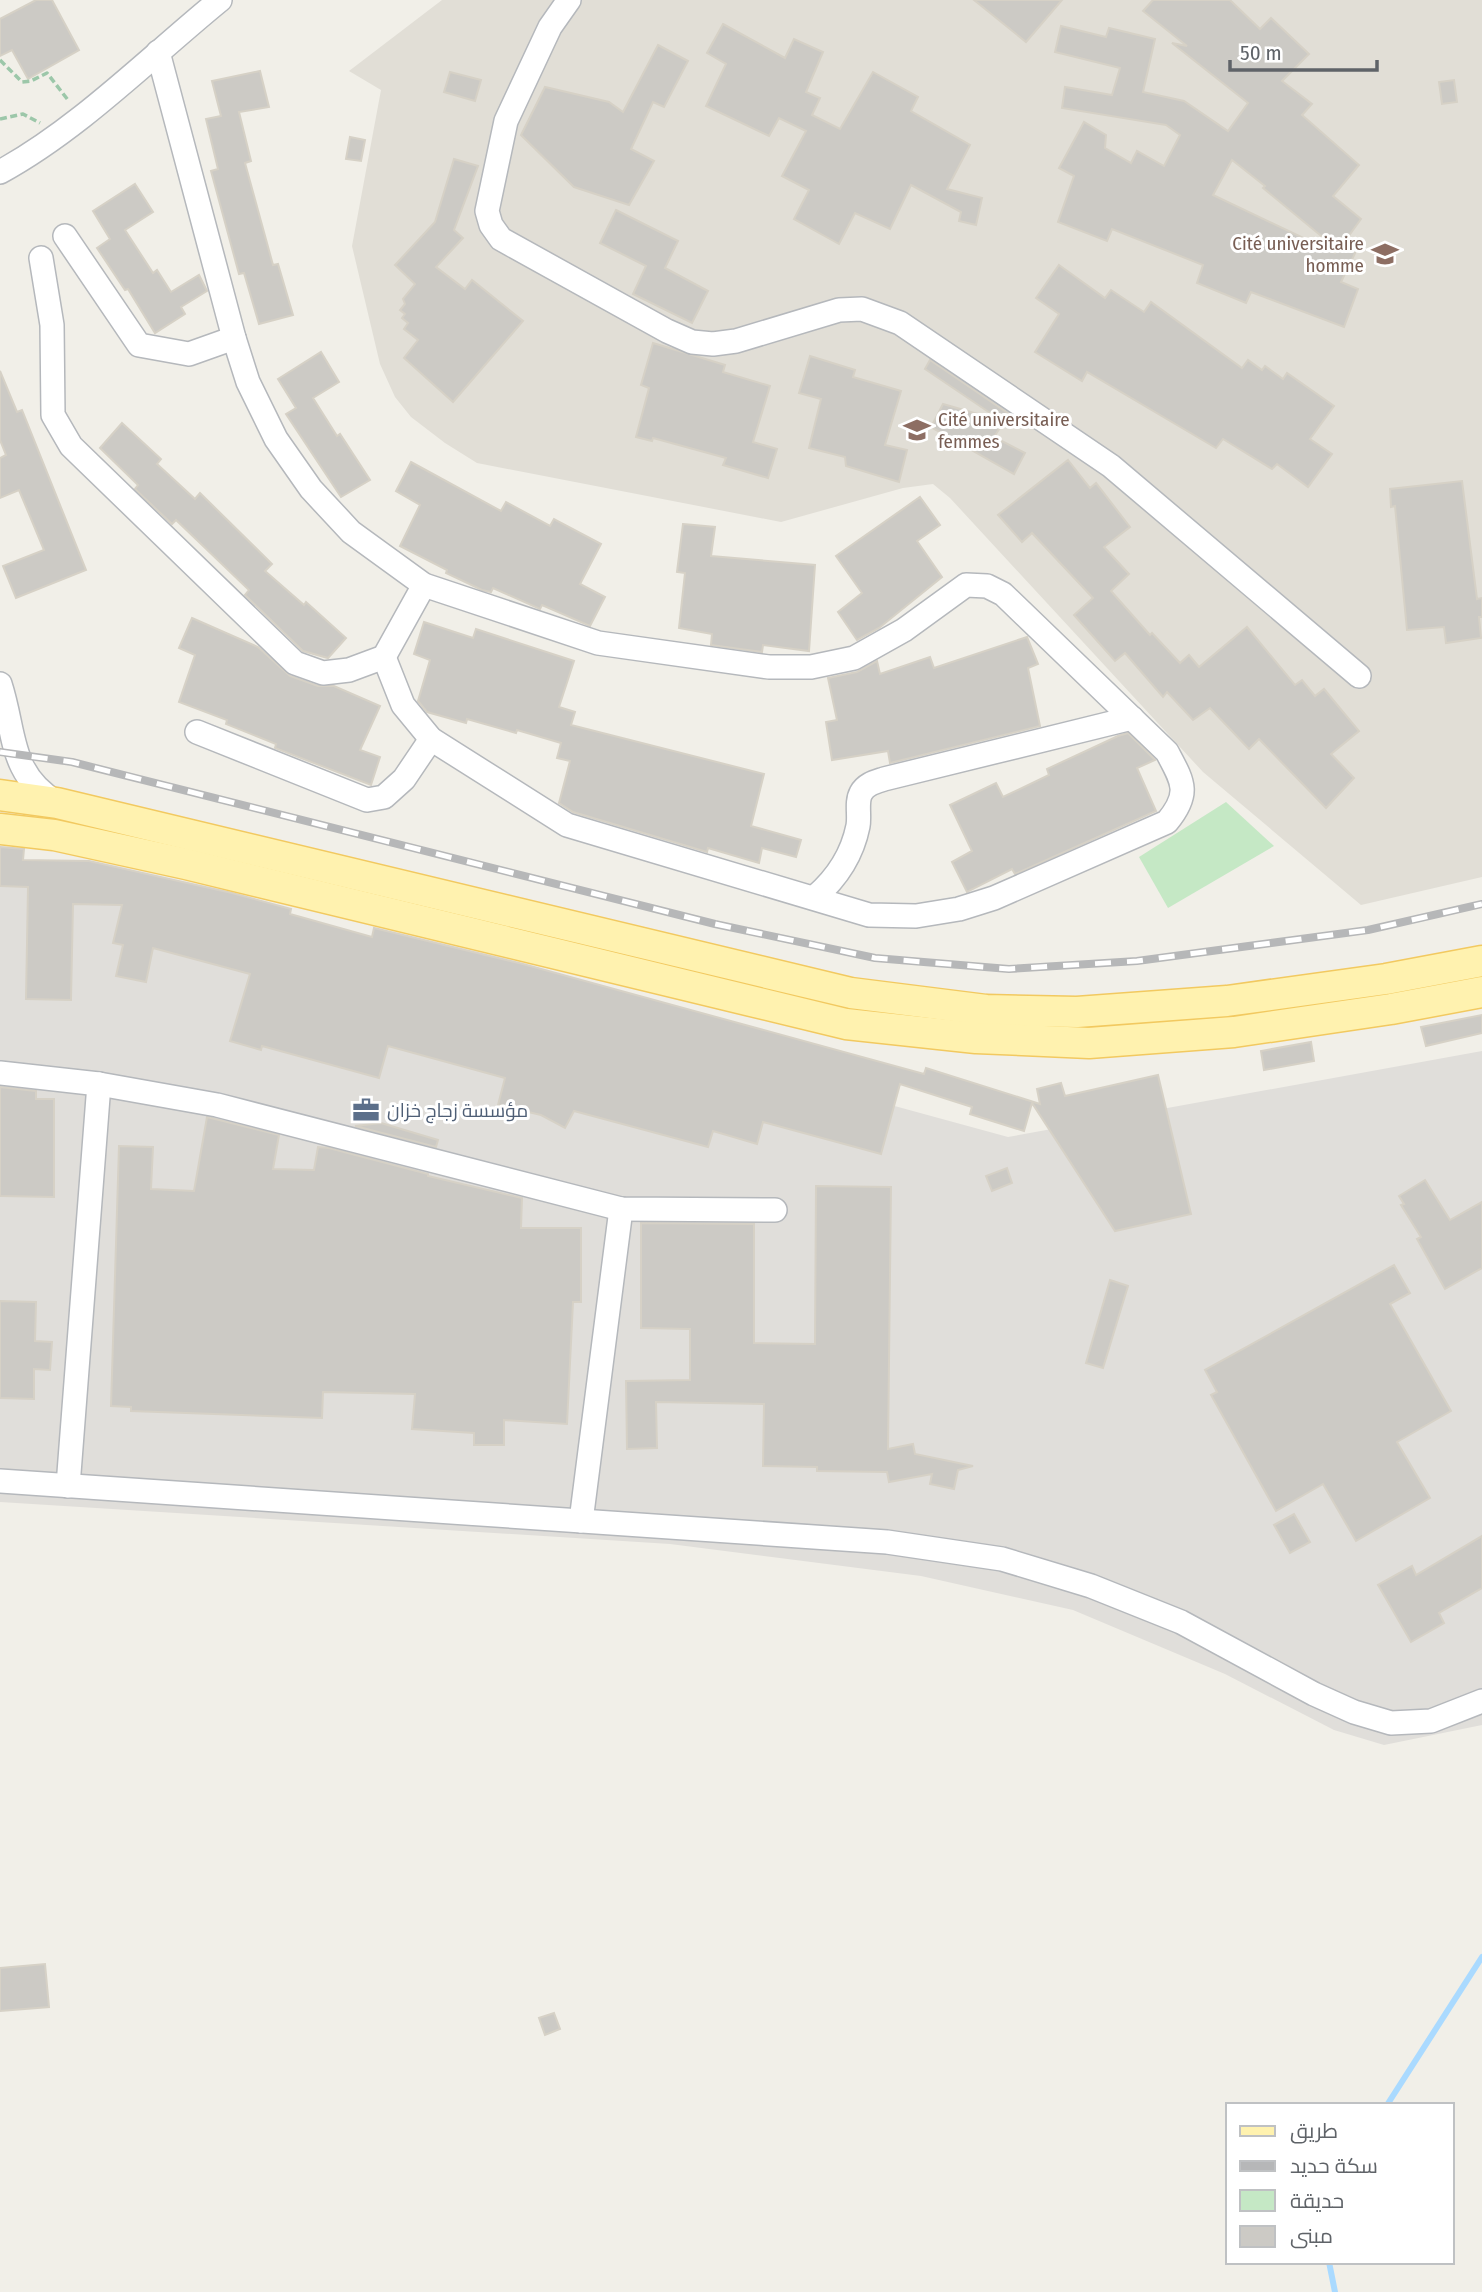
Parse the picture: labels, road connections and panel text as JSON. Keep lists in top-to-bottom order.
{
  "places": {
    "school or university": ["Cité universitaire homme", "Cité universitaire femmes"],
    "office": ["مؤسسة زجاج خزان"]
  },
  "legend": [
    "طريق",
    "سكة حديد",
    "حديقة",
    "مبنى"
  ],
  "scale_bar": "50 m"
}
